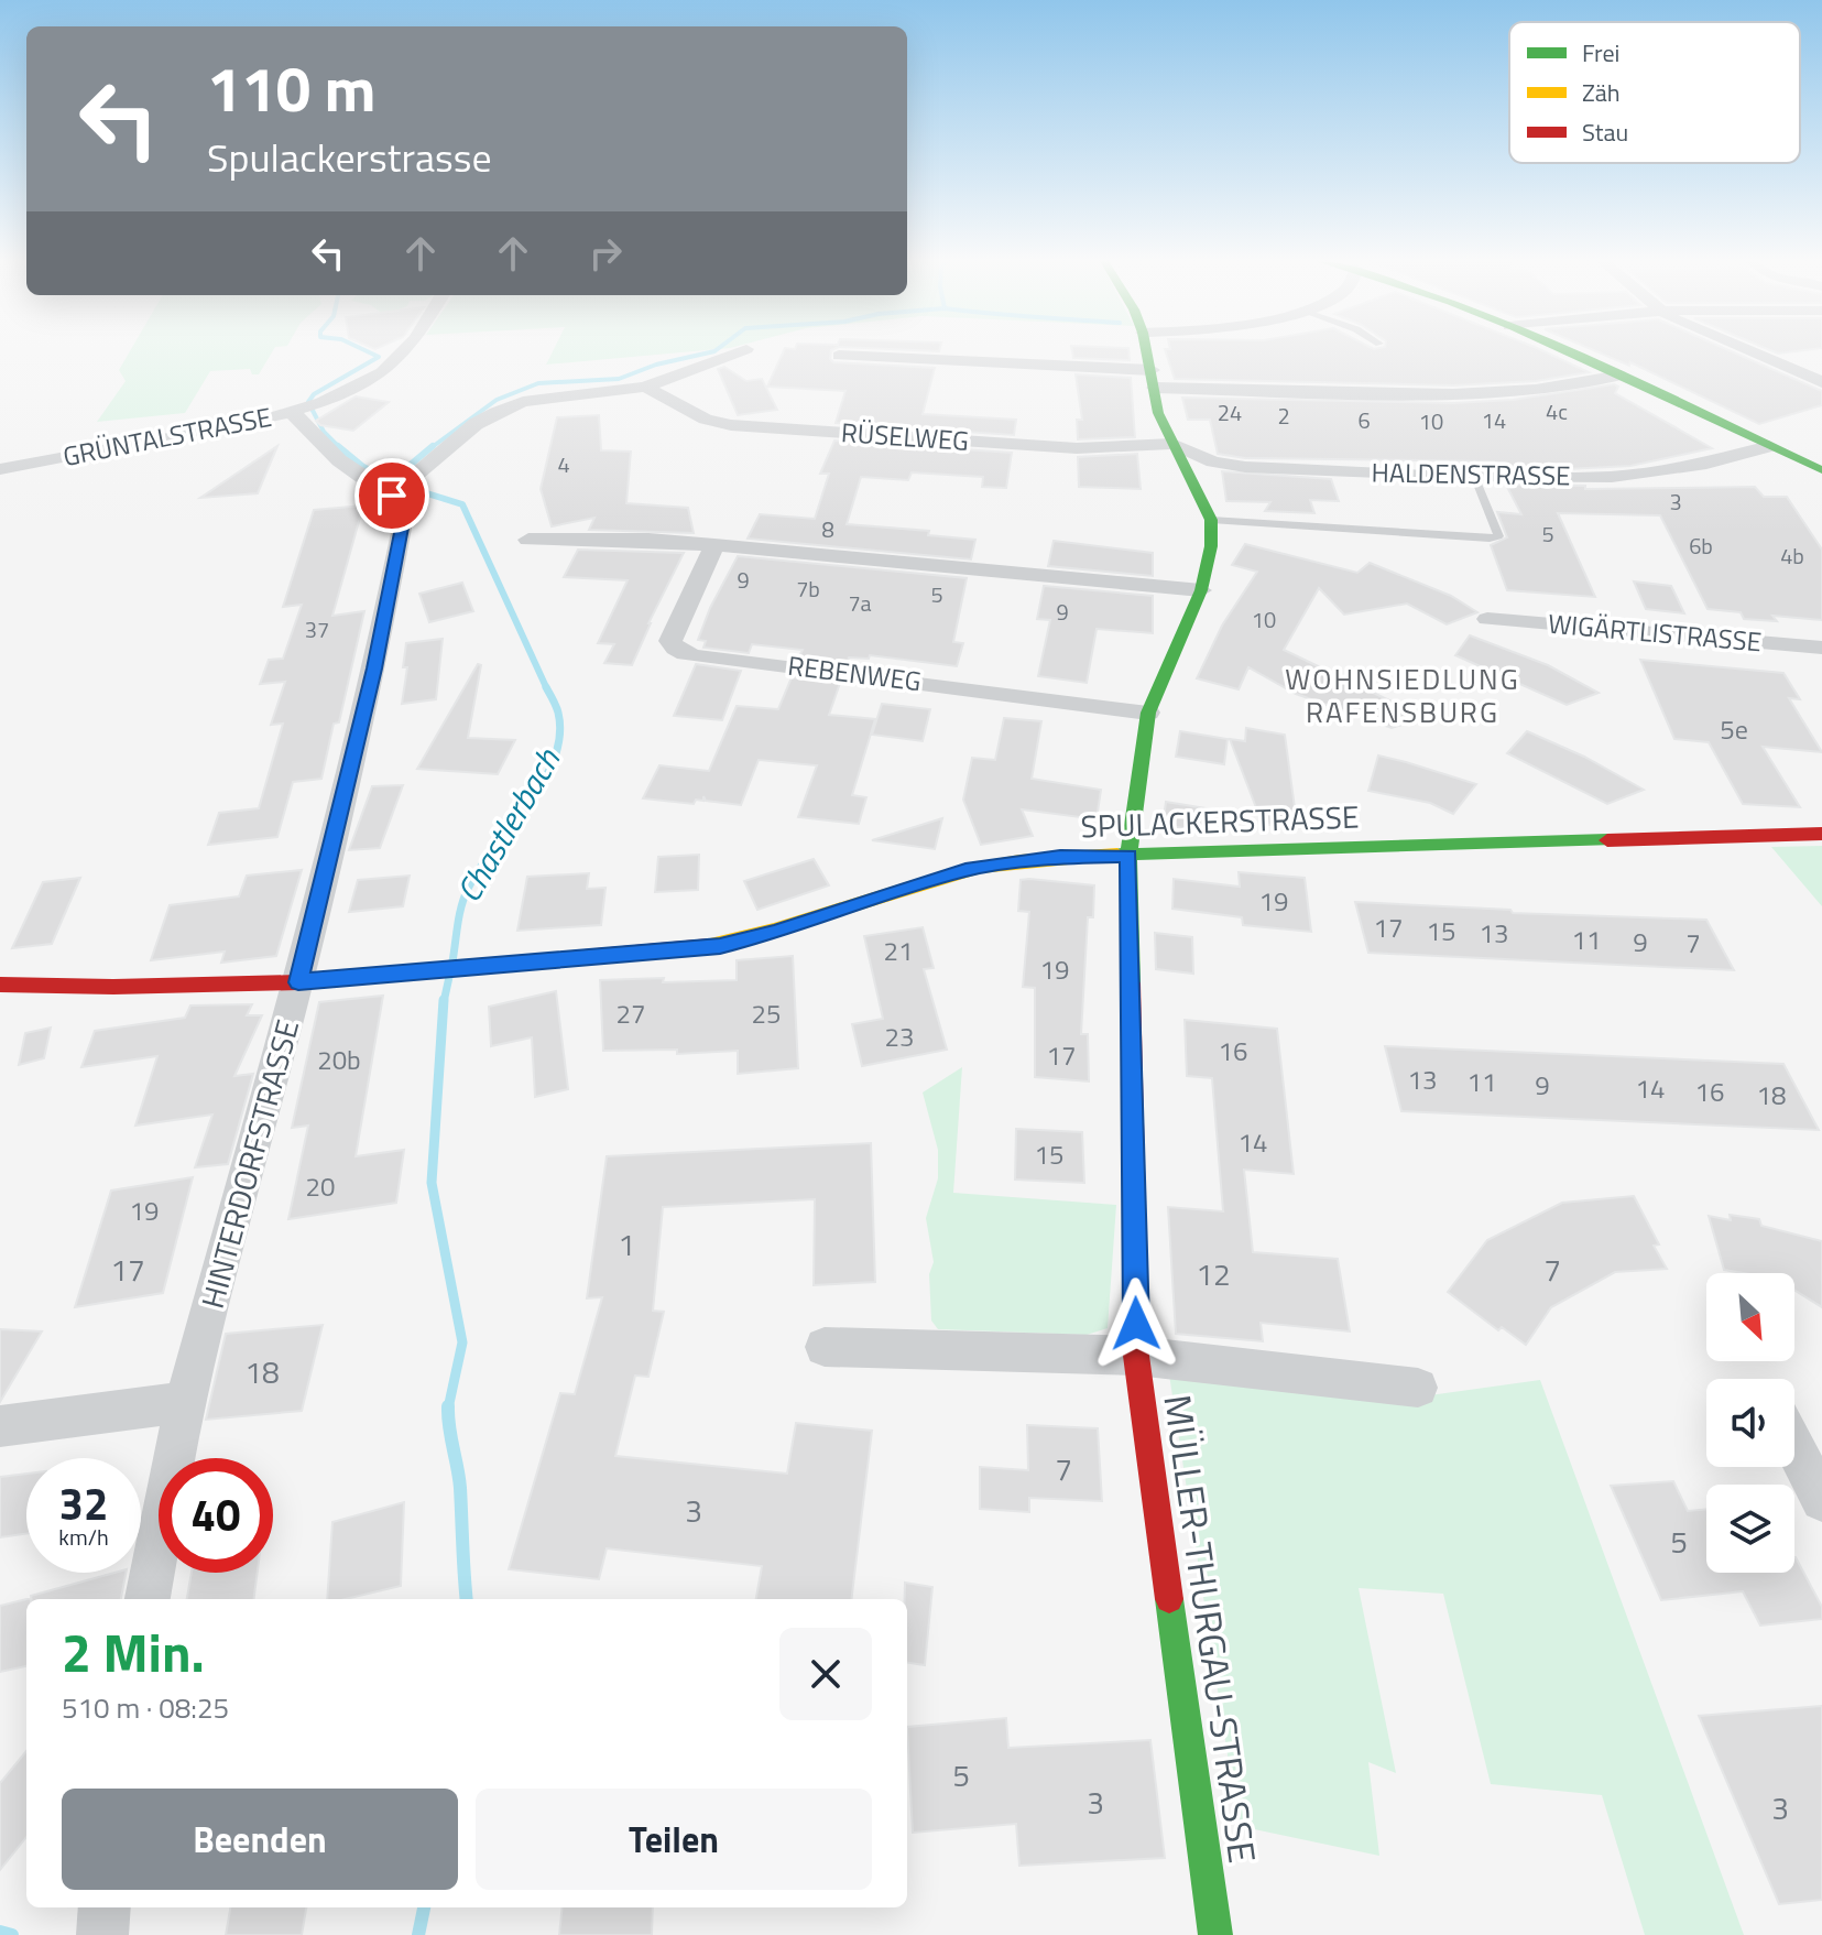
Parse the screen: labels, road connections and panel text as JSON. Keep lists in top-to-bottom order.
{
  "streets": {
    "street": [
      "GRÜNTALSTRASSE",
      "RÜSELWEG",
      "HALDENSTRASSE",
      "WIGÄRTLISTRASSE",
      "REBENWEG",
      "SPULACKERSTRASSE",
      "HINTERDORFSTRASSE",
      "MÜLLER-THURGAU-STRASSE"
    ]
  },
  "crossings": [
    ["RÜSELWEG", "HALDENSTRASSE"],
    ["REBENWEG", "MÜLLER-THURGAU-STRASSE"],
    ["SPULACKERSTRASSE", "HINTERDORFSTRASSE"],
    ["SPULACKERSTRASSE", "MÜLLER-THURGAU-STRASSE"]
  ],
  "districts": ["WOHNSIEDLUNG RAFENSBURG"],
  "water": ["Chastlerbach"],
  "house_numbers": [
    "4c",
    "24",
    "2",
    "6",
    "14",
    "10",
    "4",
    "3",
    "8",
    "5",
    "6b",
    "4b",
    "9",
    "7b",
    "5",
    "7a",
    "9",
    "10",
    "37",
    "5e",
    "19",
    "17",
    "15",
    "13",
    "11",
    "9",
    "7",
    "21",
    "19",
    "27",
    "25",
    "23",
    "16",
    "17",
    "20b",
    "13",
    "11",
    "9",
    "14",
    "16",
    "18",
    "14",
    "15",
    "20",
    "19",
    "1",
    "17",
    "7",
    "12",
    "18",
    "7",
    "3",
    "5",
    "5",
    "3",
    "3"
  ],
  "legend": ["Frei", "Zäh", "Stau"],
  "north": "bottom right",
  "page": {
    "turn": ["110 m", "Spulackerstrasse"],
    "speed": "32 km/h",
    "limit": "40",
    "heading": ["2 Min.", "510 m · 08:25"],
    "buttons": ["Beenden", "Teilen"]
  }
}
